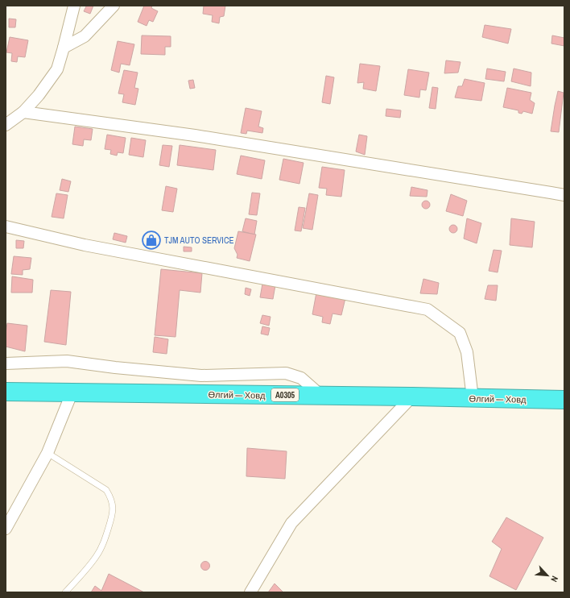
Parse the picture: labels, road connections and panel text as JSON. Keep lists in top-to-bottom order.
{
  "streets": {
    "highway": ["Өлгий — Ховд", "A0305"]
  },
  "places": {
    "shop": ["TJM AUTO SERVICE"]
  },
  "north": "bottom right"
}
